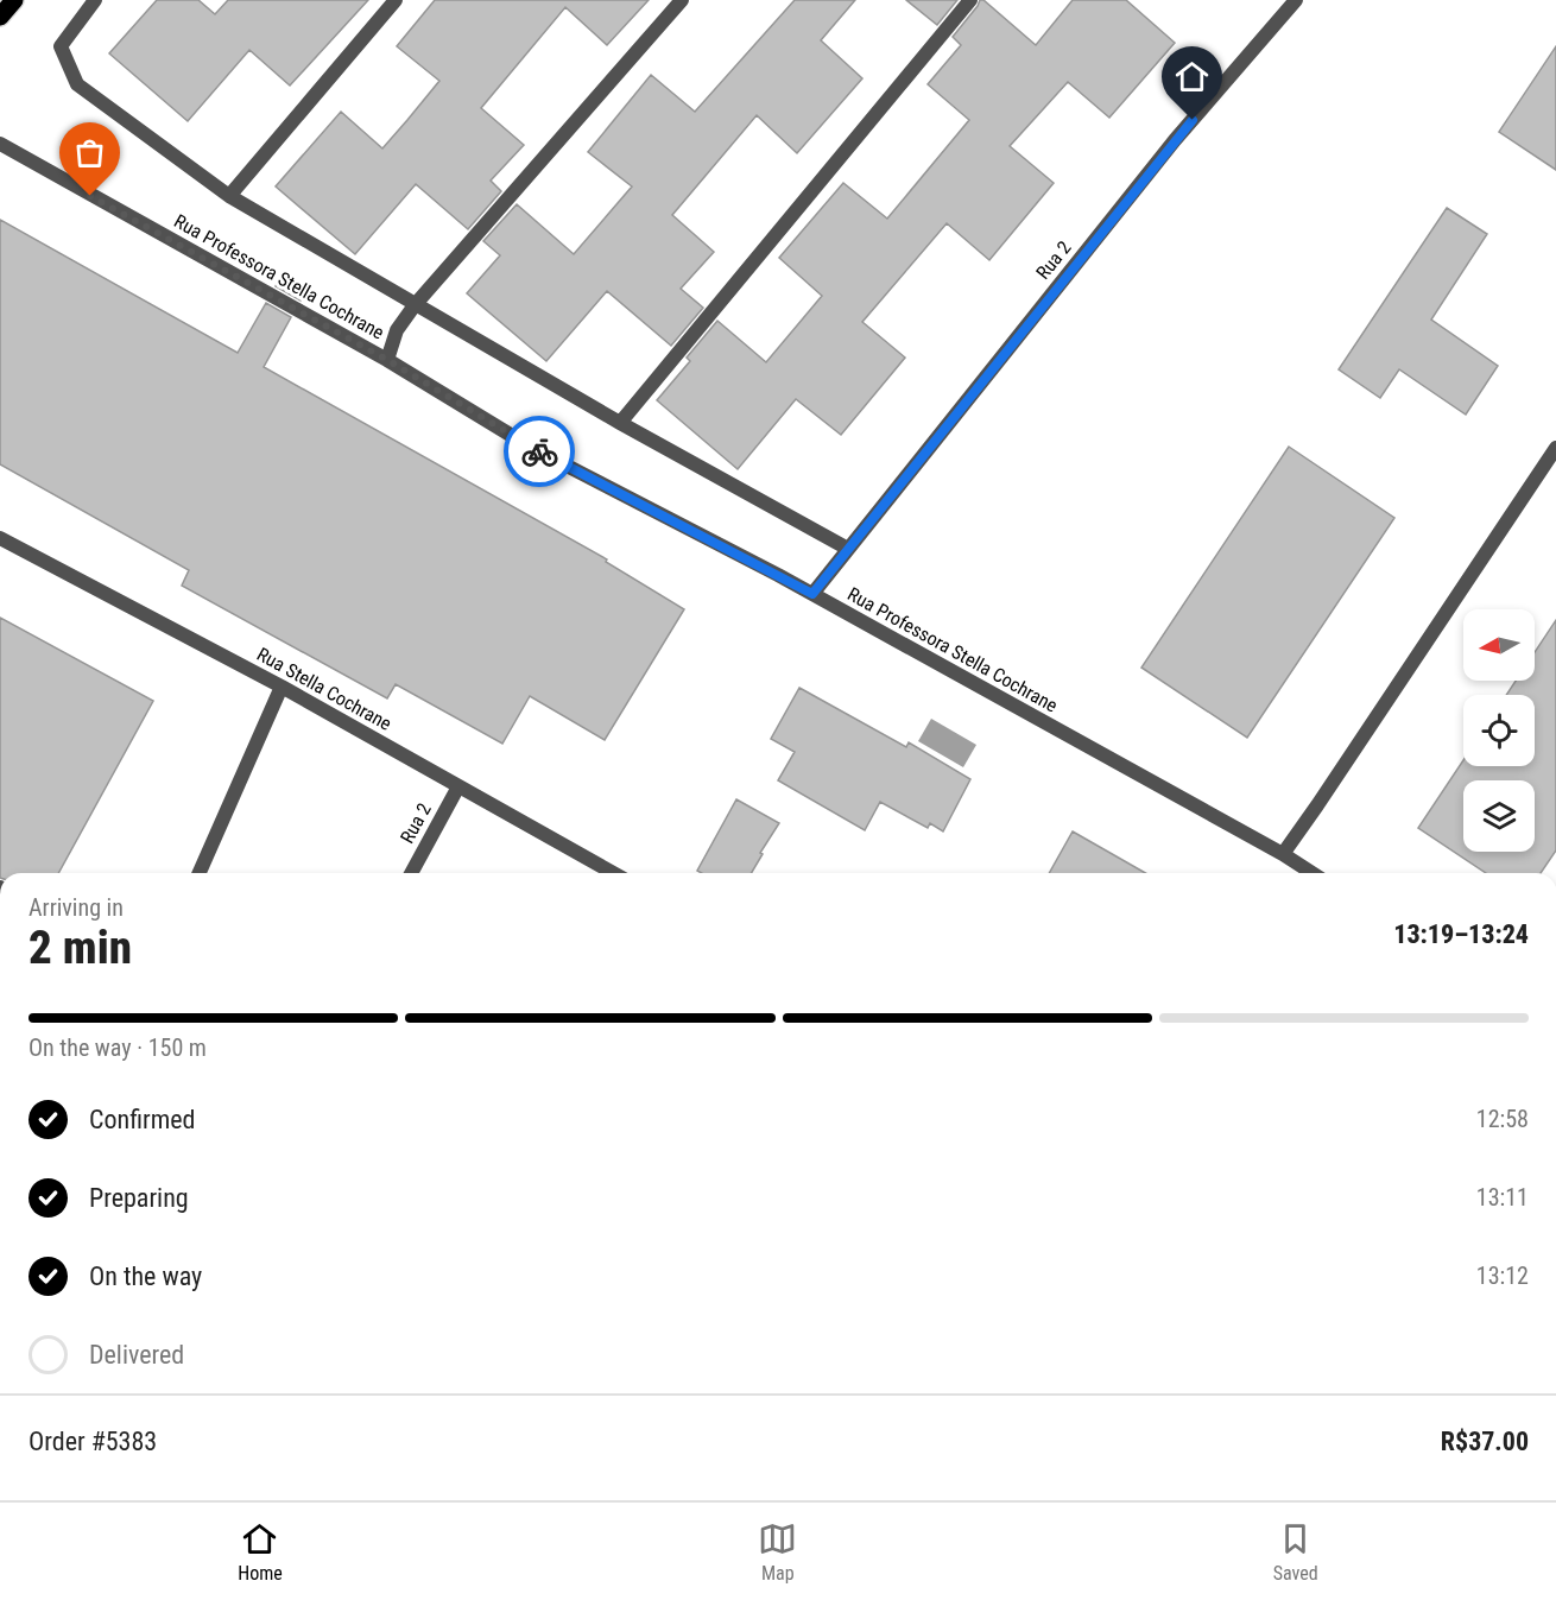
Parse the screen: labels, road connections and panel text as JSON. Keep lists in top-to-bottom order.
{
  "streets": {
    "street": ["Rua 2", "Rua Professora Stella Cochrane", "Rua Stella Cochrane"]
  },
  "crossings": [
    ["Rua 2", "Rua Professora Stella Cochrane"],
    ["Rua 2", "Rua Stella Cochrane"]
  ],
  "north": "left",
  "page": {
    "heading": ["2 min", "Arriving in", "13:19–13:24"],
    "panel": ["Order #5383", "R$37.00"],
    "bar": "On the way · 150 m",
    "list": [
      ["Confirmed", "12:58"],
      ["Preparing", "13:11"],
      ["On the way", "13:12"],
      "Delivered"
    ],
    "tabs": ["Home", "Map", "Saved"]
  }
}
